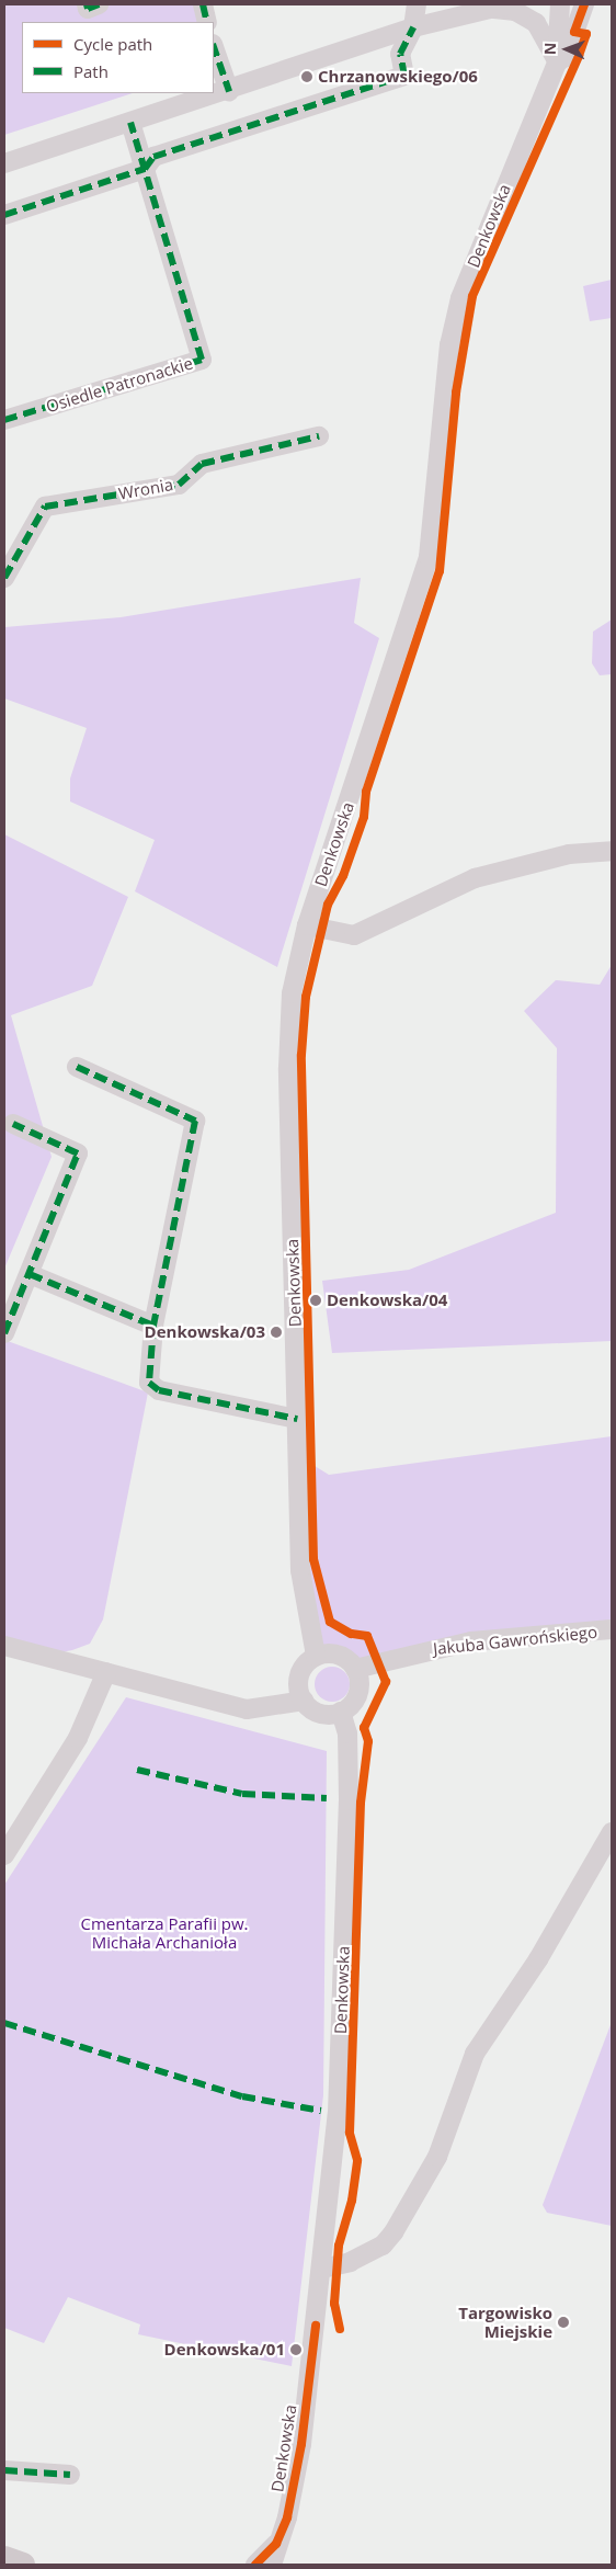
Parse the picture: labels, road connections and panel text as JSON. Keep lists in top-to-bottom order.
{
  "streets": {
    "street": [
      "Denkowska",
      "Osiedle Patronackie",
      "Wronia",
      "Jakuba Gawrońskiego"
    ]
  },
  "crossings": [
    ["Denkowska", "Jakuba Gawrońskiego"]
  ],
  "parks": ["Cmentarza Parafii pw. Michała Archanioła"],
  "places": [
    "Chrzanowskiego/06",
    "Denkowska/04",
    "Denkowska/03",
    "Targowisko Miejskie",
    "Denkowska/01"
  ],
  "legend": ["Cycle path", "Path"],
  "north": "left"
}
